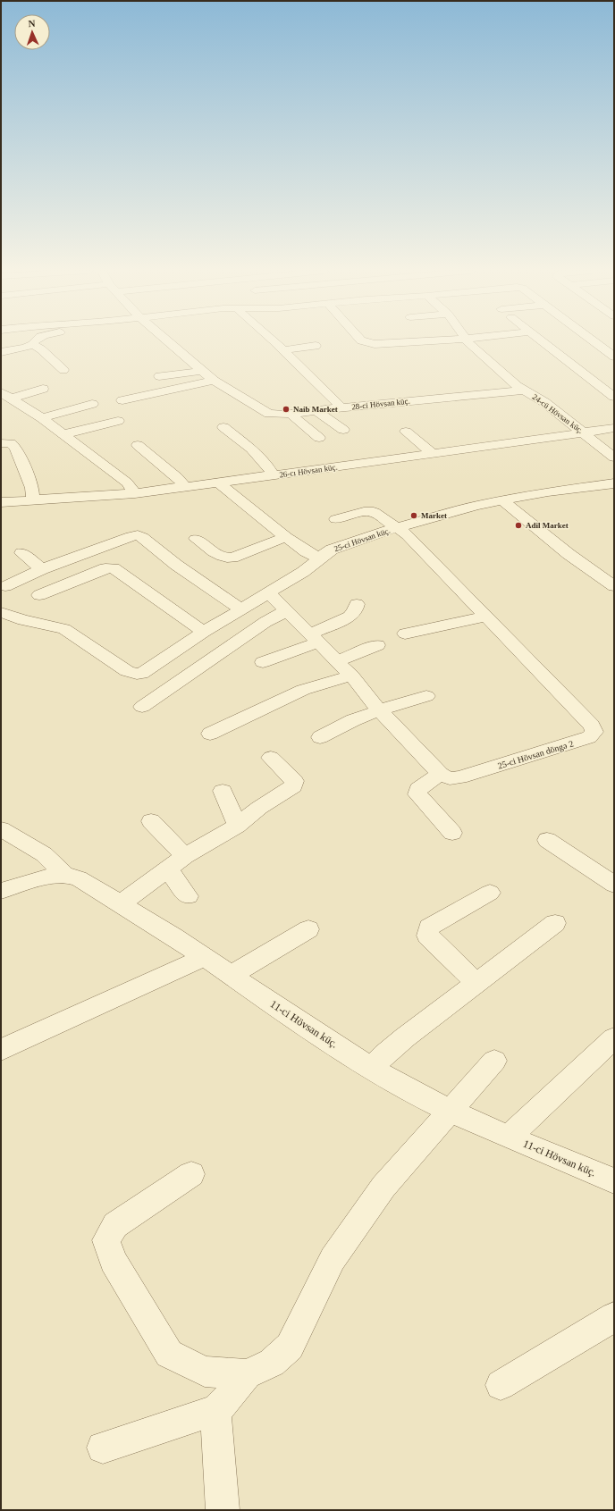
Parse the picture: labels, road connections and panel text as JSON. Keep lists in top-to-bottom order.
{
  "streets": {
    "street": [
      "28-ci Hövsan küç.",
      "24-cü Hövsan küç.",
      "26-cı Hövsan küç.",
      "25-ci Hövsan küç.",
      "25-ci Hövsan döngə 2",
      "11-ci Hövsan küç."
    ]
  },
  "crossings": [
    ["28-ci Hövsan küç.", "24-cü Hövsan küç."],
    ["24-cü Hövsan küç.", "26-cı Hövsan küç."],
    ["25-ci Hövsan küç.", "25-ci Hövsan döngə 2"]
  ],
  "places": ["Naib Market", "Market", "Adil Market"],
  "north": "top"
}
